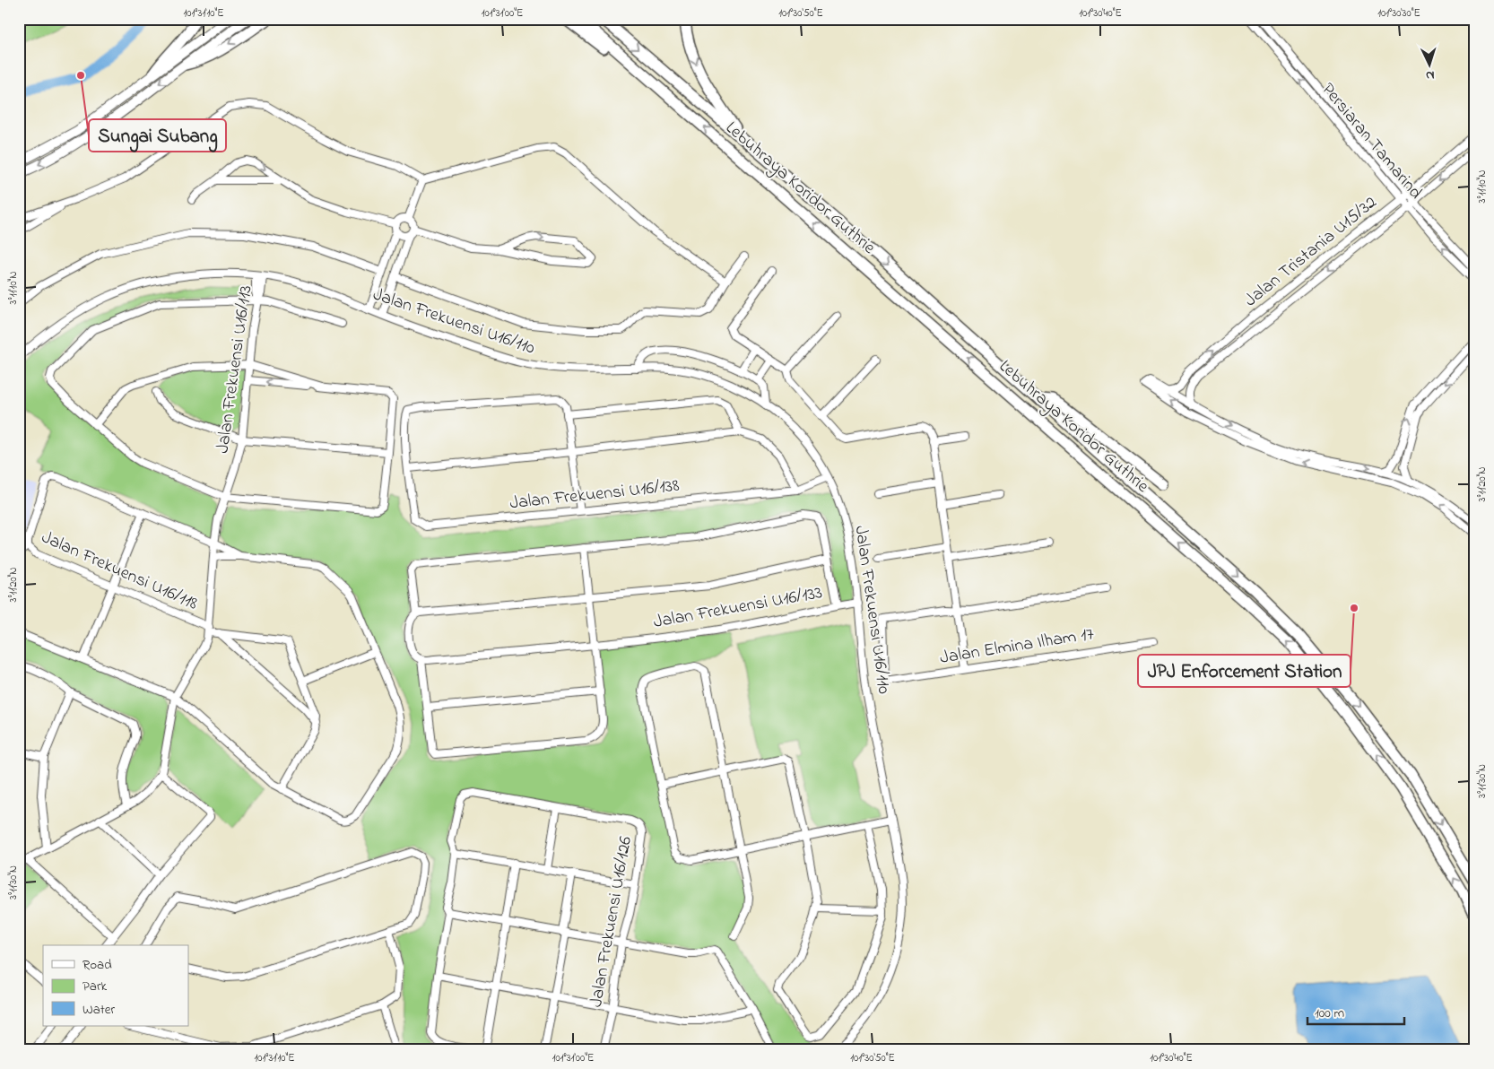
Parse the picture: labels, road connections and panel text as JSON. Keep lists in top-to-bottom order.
{
  "streets": {
    "highway": ["Lebuhraya Koridor Guthrie"],
    "street": [
      "Persiaran Tamarind",
      "Jalan Tristania U15/32",
      "Jalan Frekuensi U16/110",
      "Jalan Frekuensi U16/113",
      "Jalan Frekuensi U16/138",
      "Jalan Frekuensi U16/118",
      "Jalan Frekuensi U16/133",
      "Jalan Elmina Ilham 17",
      "Jalan Frekuensi U16/126"
    ]
  },
  "crossings": [
    ["Persiaran Tamarind", "Jalan Tristania U15/32"],
    ["Jalan Frekuensi U16/110", "Jalan Frekuensi U16/113"],
    ["Jalan Frekuensi U16/110", "Jalan Frekuensi U16/138"],
    ["Jalan Frekuensi U16/110", "Jalan Frekuensi U16/133"],
    ["Jalan Frekuensi U16/113", "Jalan Frekuensi U16/118"]
  ],
  "places": ["Sungai Subang", "JPJ Enforcement Station"],
  "legend": ["Road", "Park", "Water"],
  "scale_bar": "100 m",
  "north": "bottom",
  "coordinates": [
    "101°31'10\"E",
    "101°31'00\"E",
    "101°30'50\"E",
    "101°30'40\"E",
    "101°30'30\"E",
    "3°11'10\"N",
    "3°11'20\"N",
    "3°11'30\"N"
  ]
}
